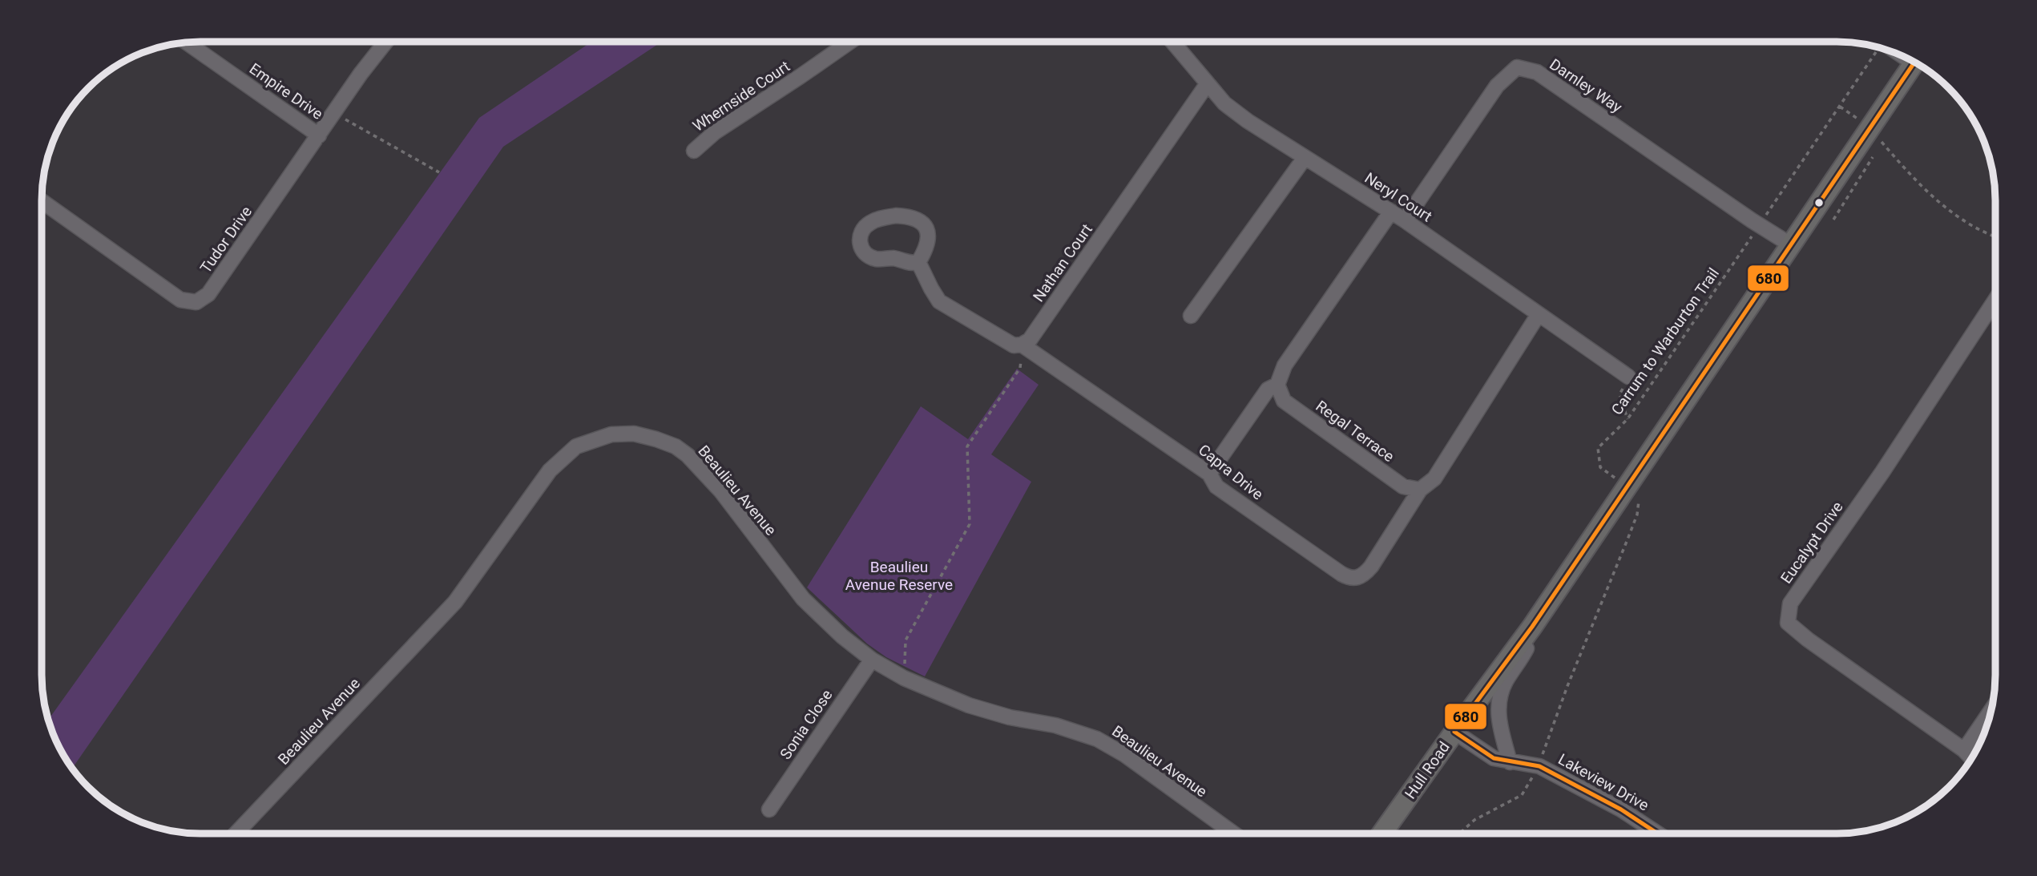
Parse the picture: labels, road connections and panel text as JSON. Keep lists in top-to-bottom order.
{
  "streets": {
    "main road": ["Hull Road"],
    "street": [
      "Darnley Way",
      "Empire Drive",
      "Whernside Court",
      "Neryl Court",
      "Tudor Drive",
      "Nathan Court",
      "Regal Terrace",
      "Capra Drive",
      "Beaulieu Avenue",
      "Eucalypt Drive",
      "Sonia Close",
      "Lakeview Drive"
    ],
    "path": ["Carrum to Warburton Trail"]
  },
  "crossings": [
    ["Darnley Way", "Neryl Court"],
    ["Darnley Way", "Carrum to Warburton Trail"],
    ["Darnley Way", "Hull Road"],
    ["Empire Drive", "Tudor Drive"],
    ["Neryl Court", "Nathan Court"],
    ["Nathan Court", "Capra Drive"],
    ["Carrum to Warburton Trail", "Hull Road"],
    ["Carrum to Warburton Trail", "Lakeview Drive"],
    ["Regal Terrace", "Capra Drive"],
    ["Beaulieu Avenue", "Sonia Close"],
    ["Hull Road", "Lakeview Drive"]
  ],
  "parks": ["Beaulieu Avenue Reserve"],
  "lines": ["transit line 680"]
}
